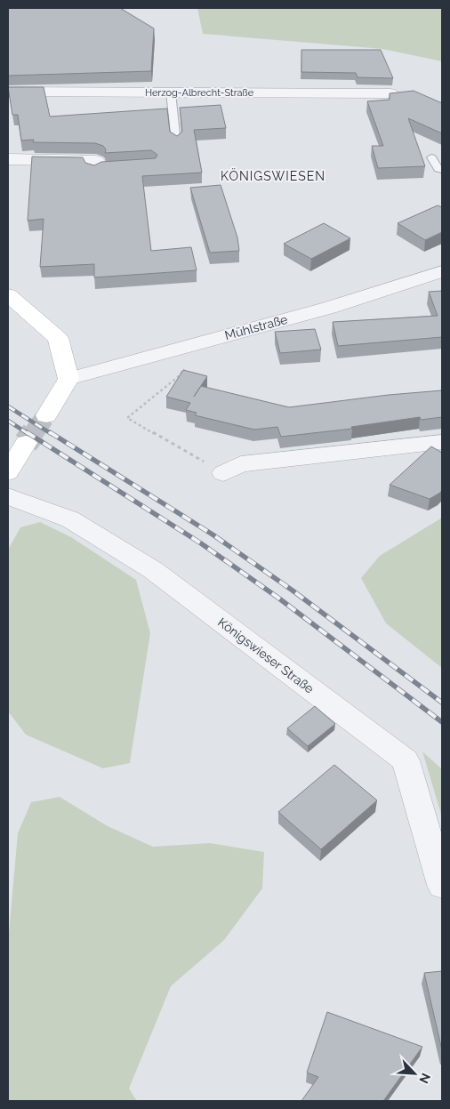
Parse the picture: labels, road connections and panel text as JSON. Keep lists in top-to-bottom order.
{
  "streets": {
    "street": ["Herzog-Albrecht-Straße", "Mühlstraße", "Königswieser Straße"]
  },
  "districts": ["KÖNIGSWIESEN"],
  "north": "bottom right"
}
